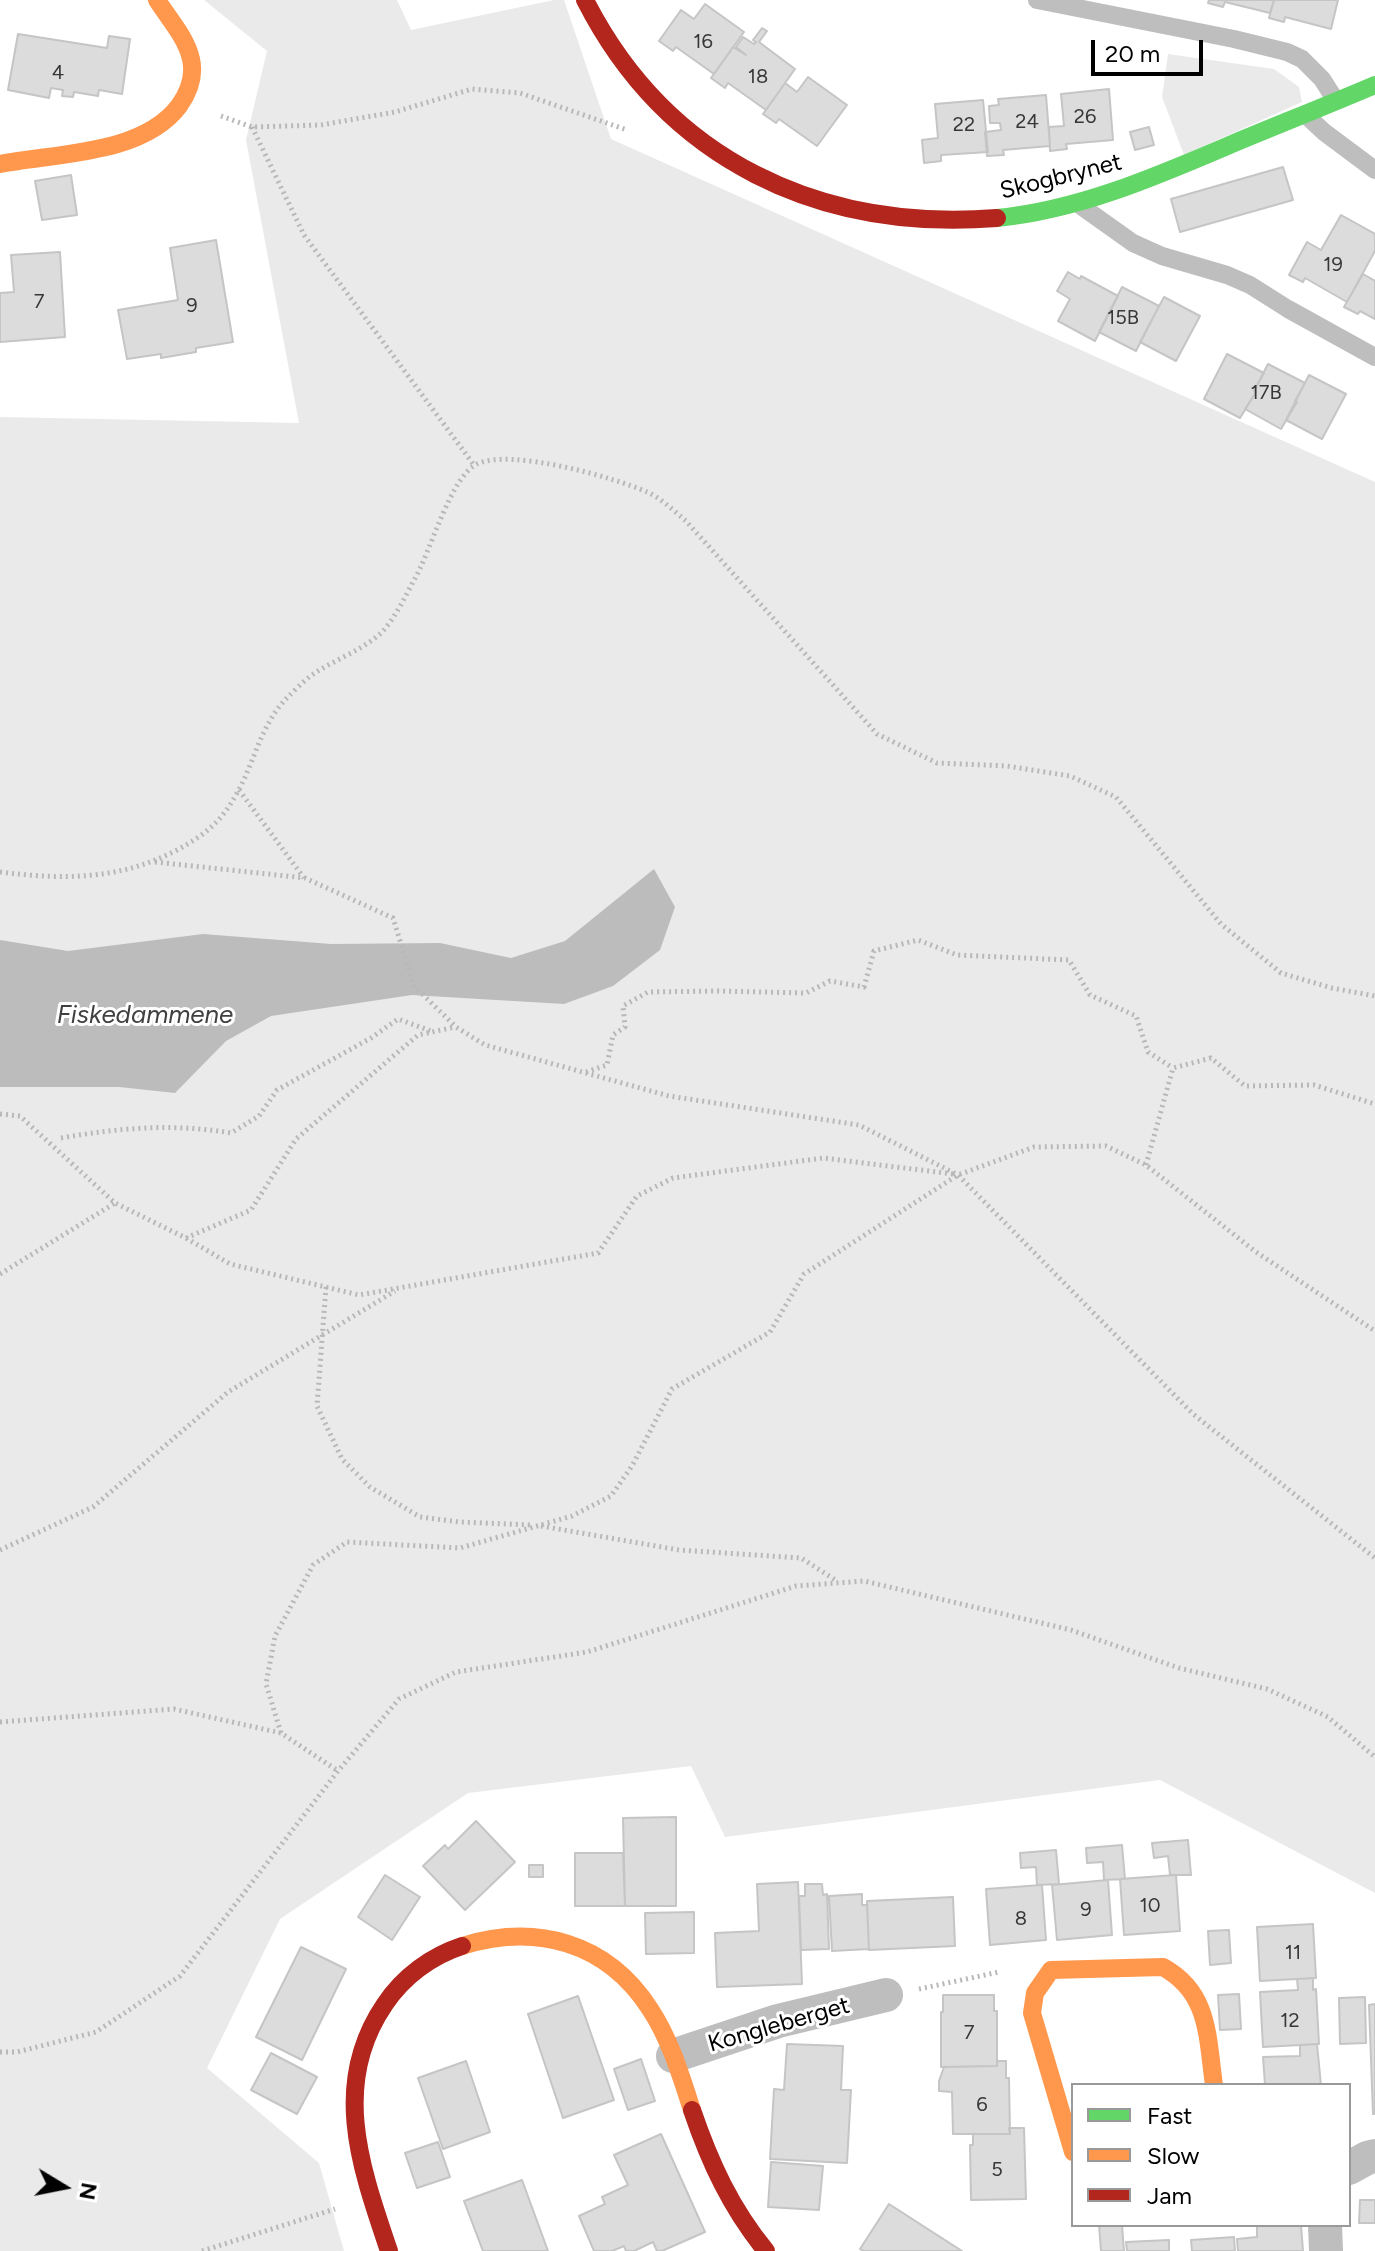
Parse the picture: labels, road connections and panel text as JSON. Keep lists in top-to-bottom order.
{
  "streets": {
    "street": ["Skogbrynet", "Kongleberget"]
  },
  "water": ["Fiskedammene"],
  "house_numbers": [
    "16",
    "4",
    "18",
    "26",
    "24",
    "22",
    "19",
    "7",
    "9",
    "15B",
    "17B",
    "10",
    "9",
    "8",
    "11",
    "12",
    "7",
    "6",
    "5"
  ],
  "legend": ["Fast", "Slow", "Jam"],
  "scale_bar": "20 m",
  "north": "right"
}
